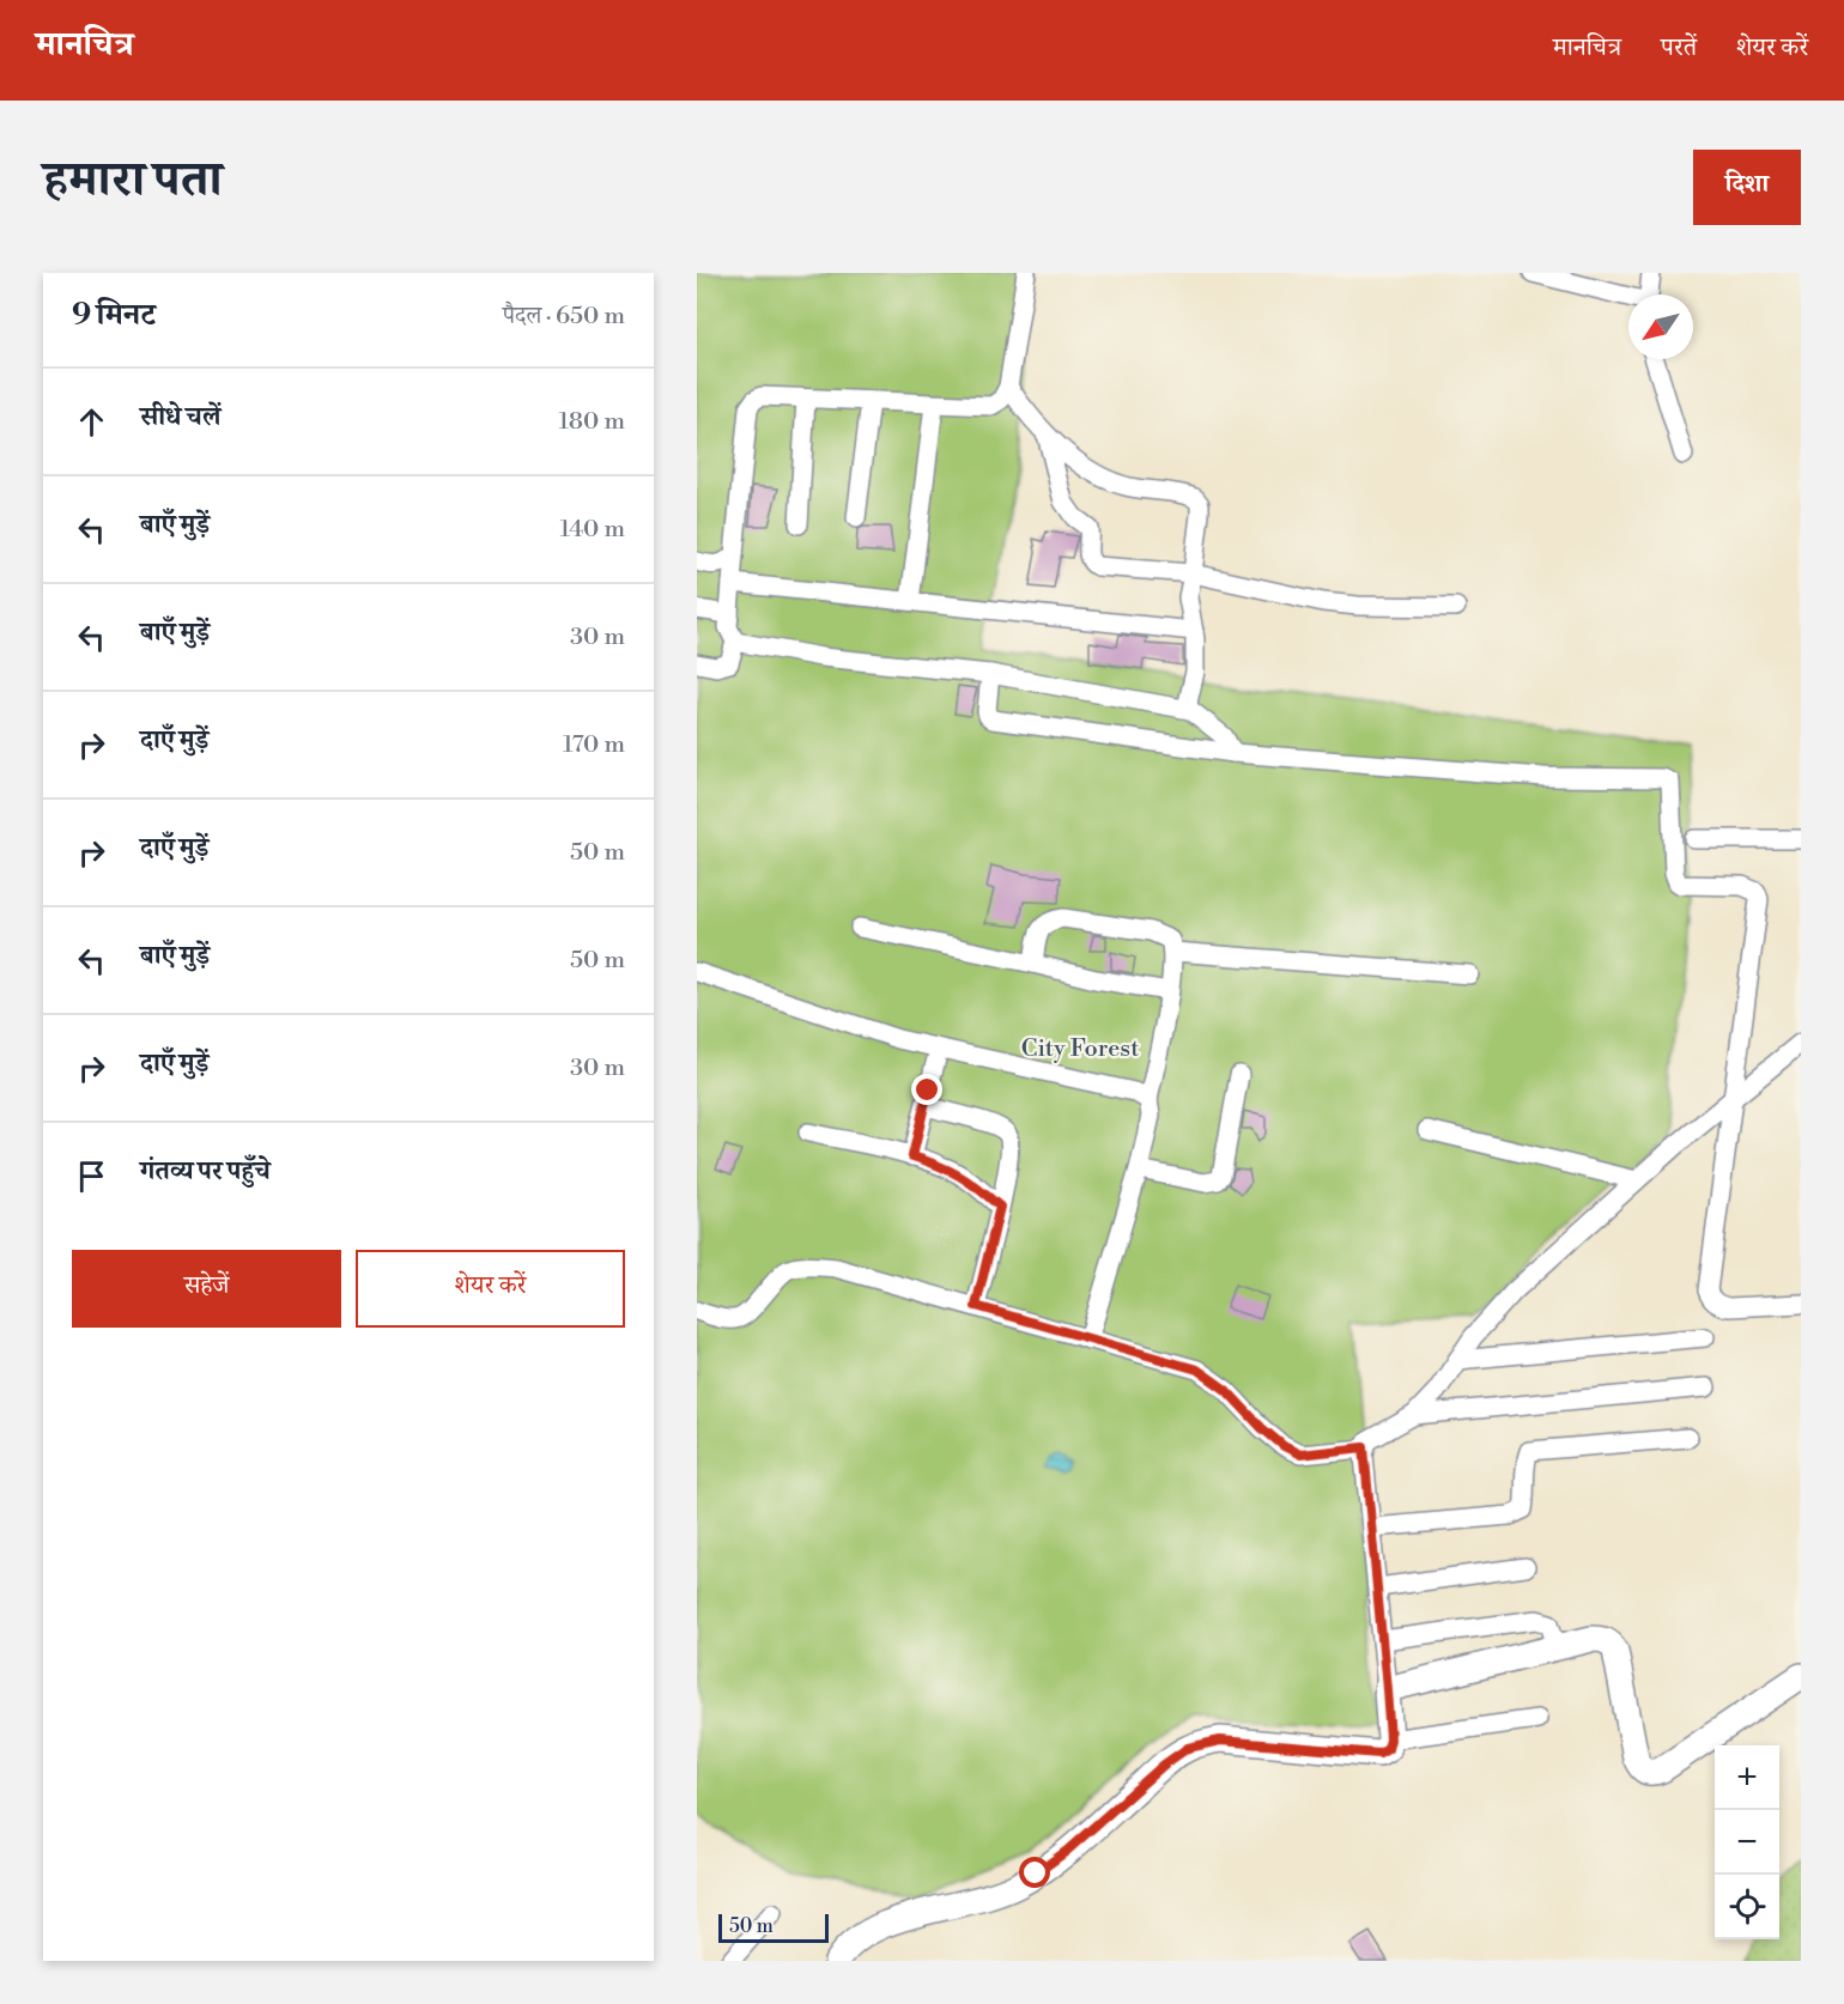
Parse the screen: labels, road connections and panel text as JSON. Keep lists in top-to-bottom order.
{
  "parks": ["City Forest"],
  "scale_bar": "50 m",
  "north": "bottom left",
  "page": {
    "header": "मानचित्र",
    "nav": ["मानचित्र", "परतें", "शेयर करें"],
    "title": "हमारा पता",
    "buttons": [
      "दिशा",
      ["सहेजें", "शेयर करें"]
    ],
    "heading": ["9 मिनट", "पैदल · 650 m"],
    "list": [
      ["सीधे चलें", "180 m"],
      ["बाएँ मुड़ें", "140 m"],
      ["बाएँ मुड़ें", "30 m"],
      ["दाएँ मुड़ें", "170 m"],
      ["दाएँ मुड़ें", "50 m"],
      ["बाएँ मुड़ें", "50 m"],
      ["दाएँ मुड़ें", "30 m"],
      "गंतव्य पर पहुँचे"
    ],
    "map_buttons": ["+", "−"],
    "scale": "50 m"
  }
}
